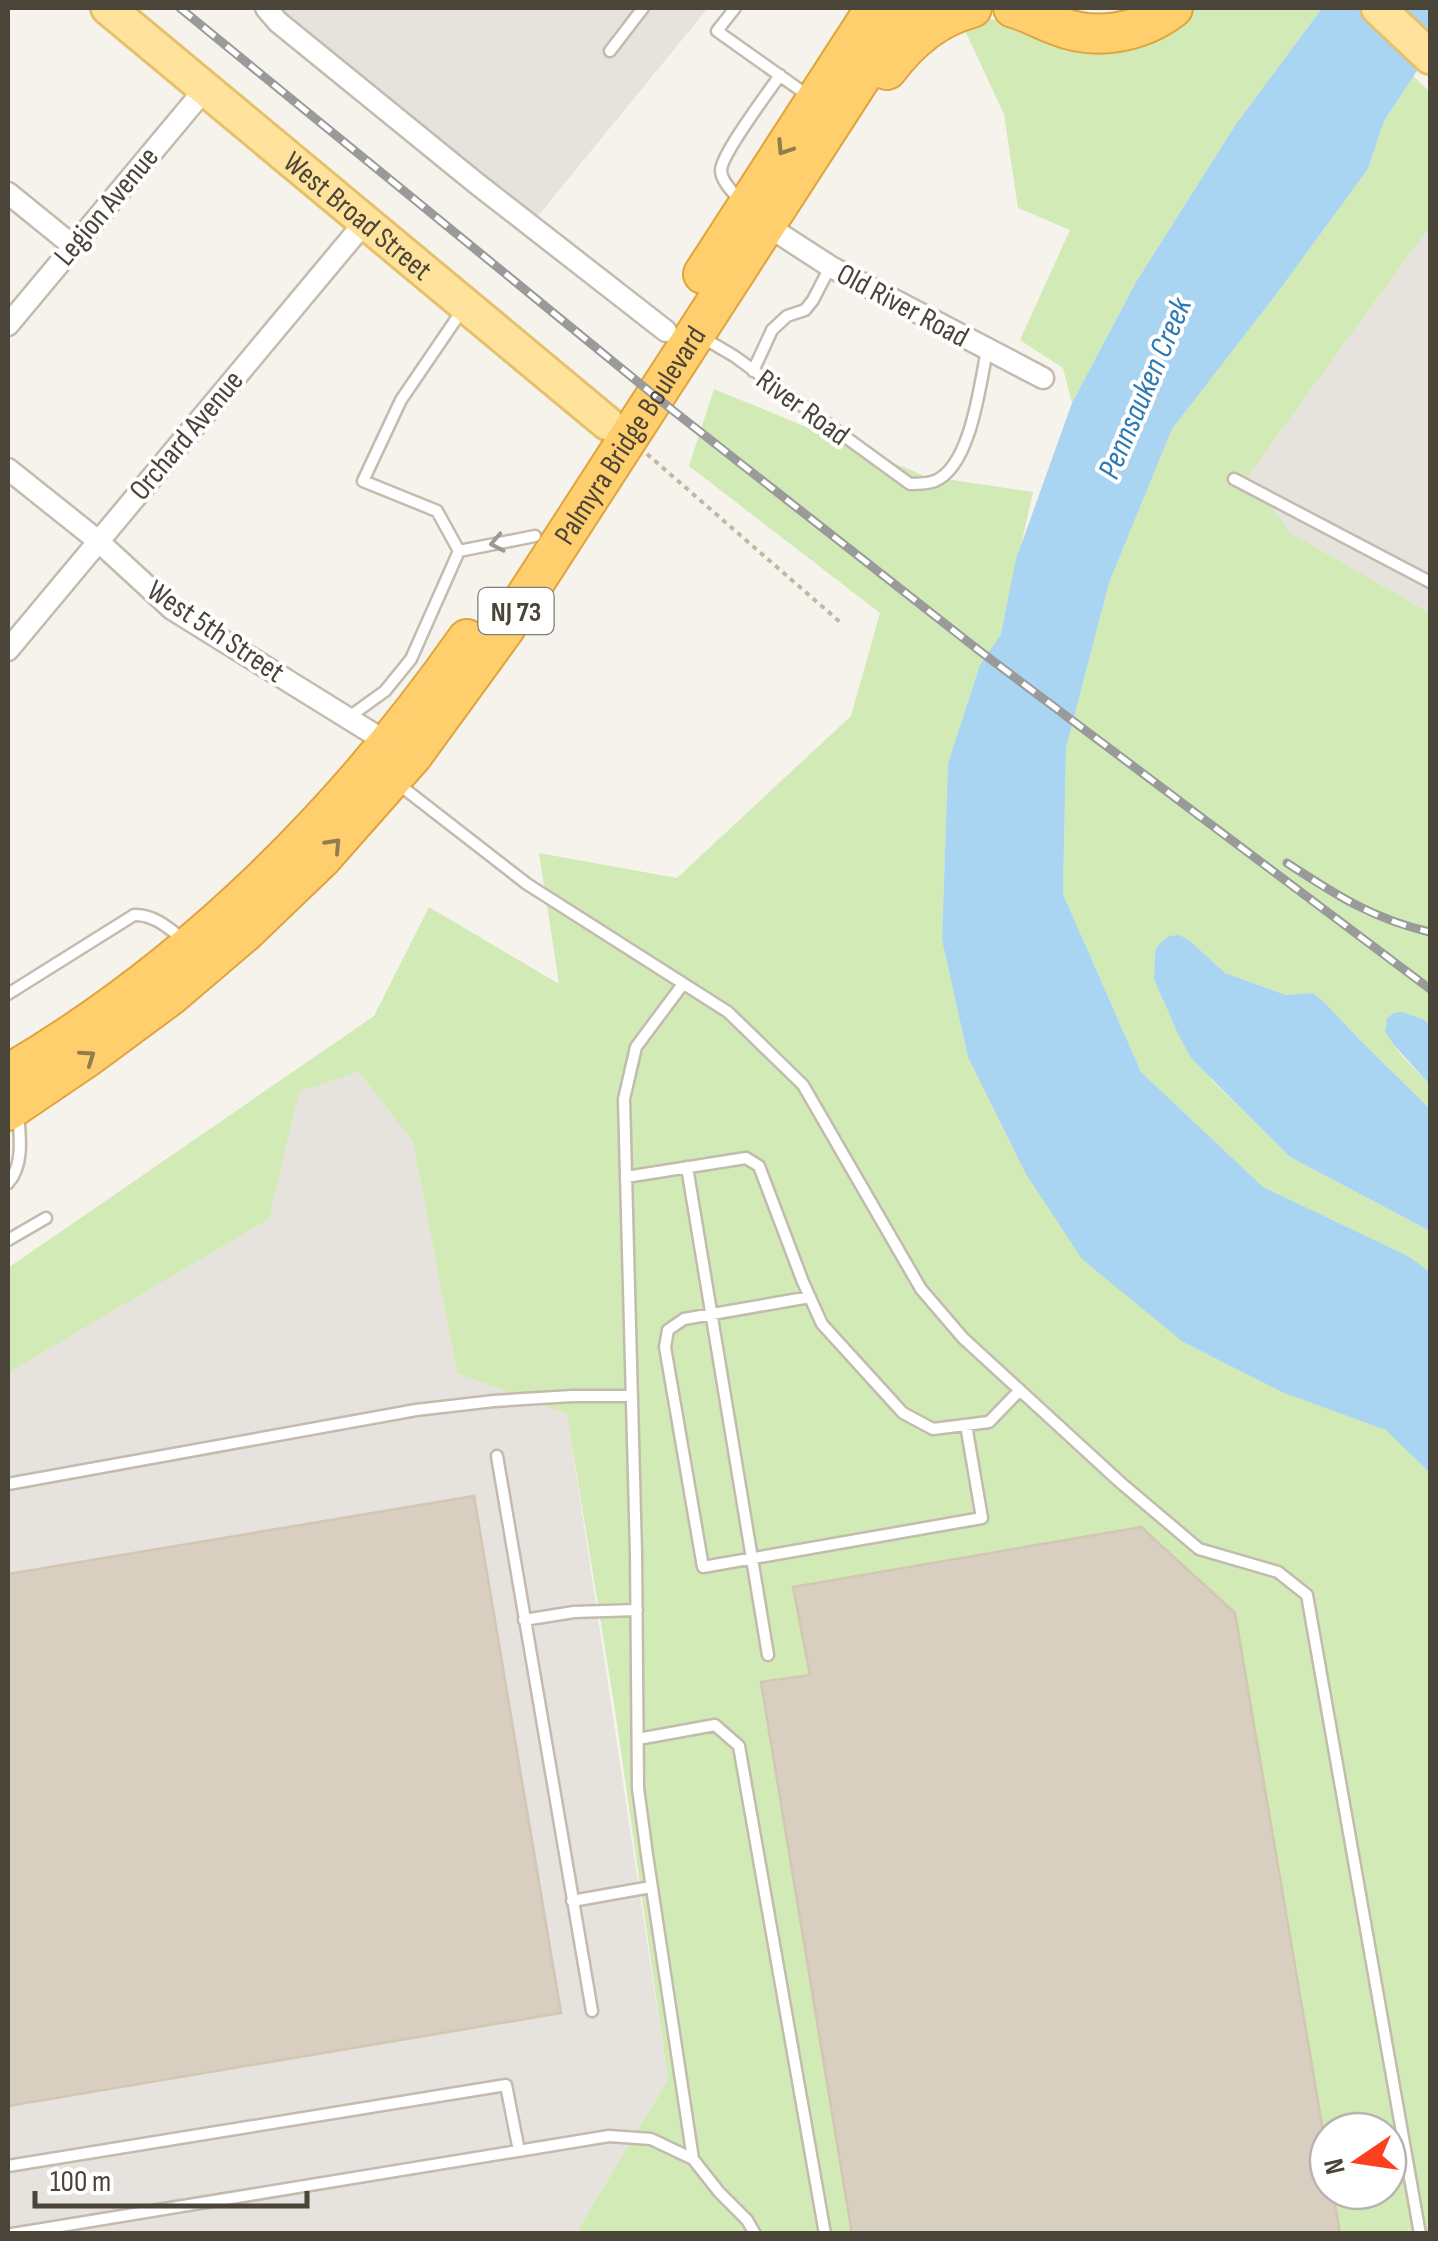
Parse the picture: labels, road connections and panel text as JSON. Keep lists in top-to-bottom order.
{
  "streets": {
    "highway": ["Palmyra Bridge Boulevard", "NJ 73"],
    "main road": ["West Broad Street"],
    "street": [
      "Legion Avenue",
      "Old River Road",
      "Orchard Avenue",
      "West 5th Street"
    ],
    "lane": ["River Road"]
  },
  "crossings": [
    ["Legion Avenue", "West Broad Street"],
    ["West Broad Street", "Orchard Avenue"],
    ["West Broad Street", "Palmyra Bridge Boulevard"],
    ["Old River Road", "River Road"],
    ["Old River Road", "Palmyra Bridge Boulevard"],
    ["River Road", "Palmyra Bridge Boulevard"],
    ["Orchard Avenue", "West 5th Street"],
    ["Palmyra Bridge Boulevard", "West 5th Street"]
  ],
  "water": ["Pennsauken Creek"],
  "scale_bar": "100 m",
  "north": "left"
}
